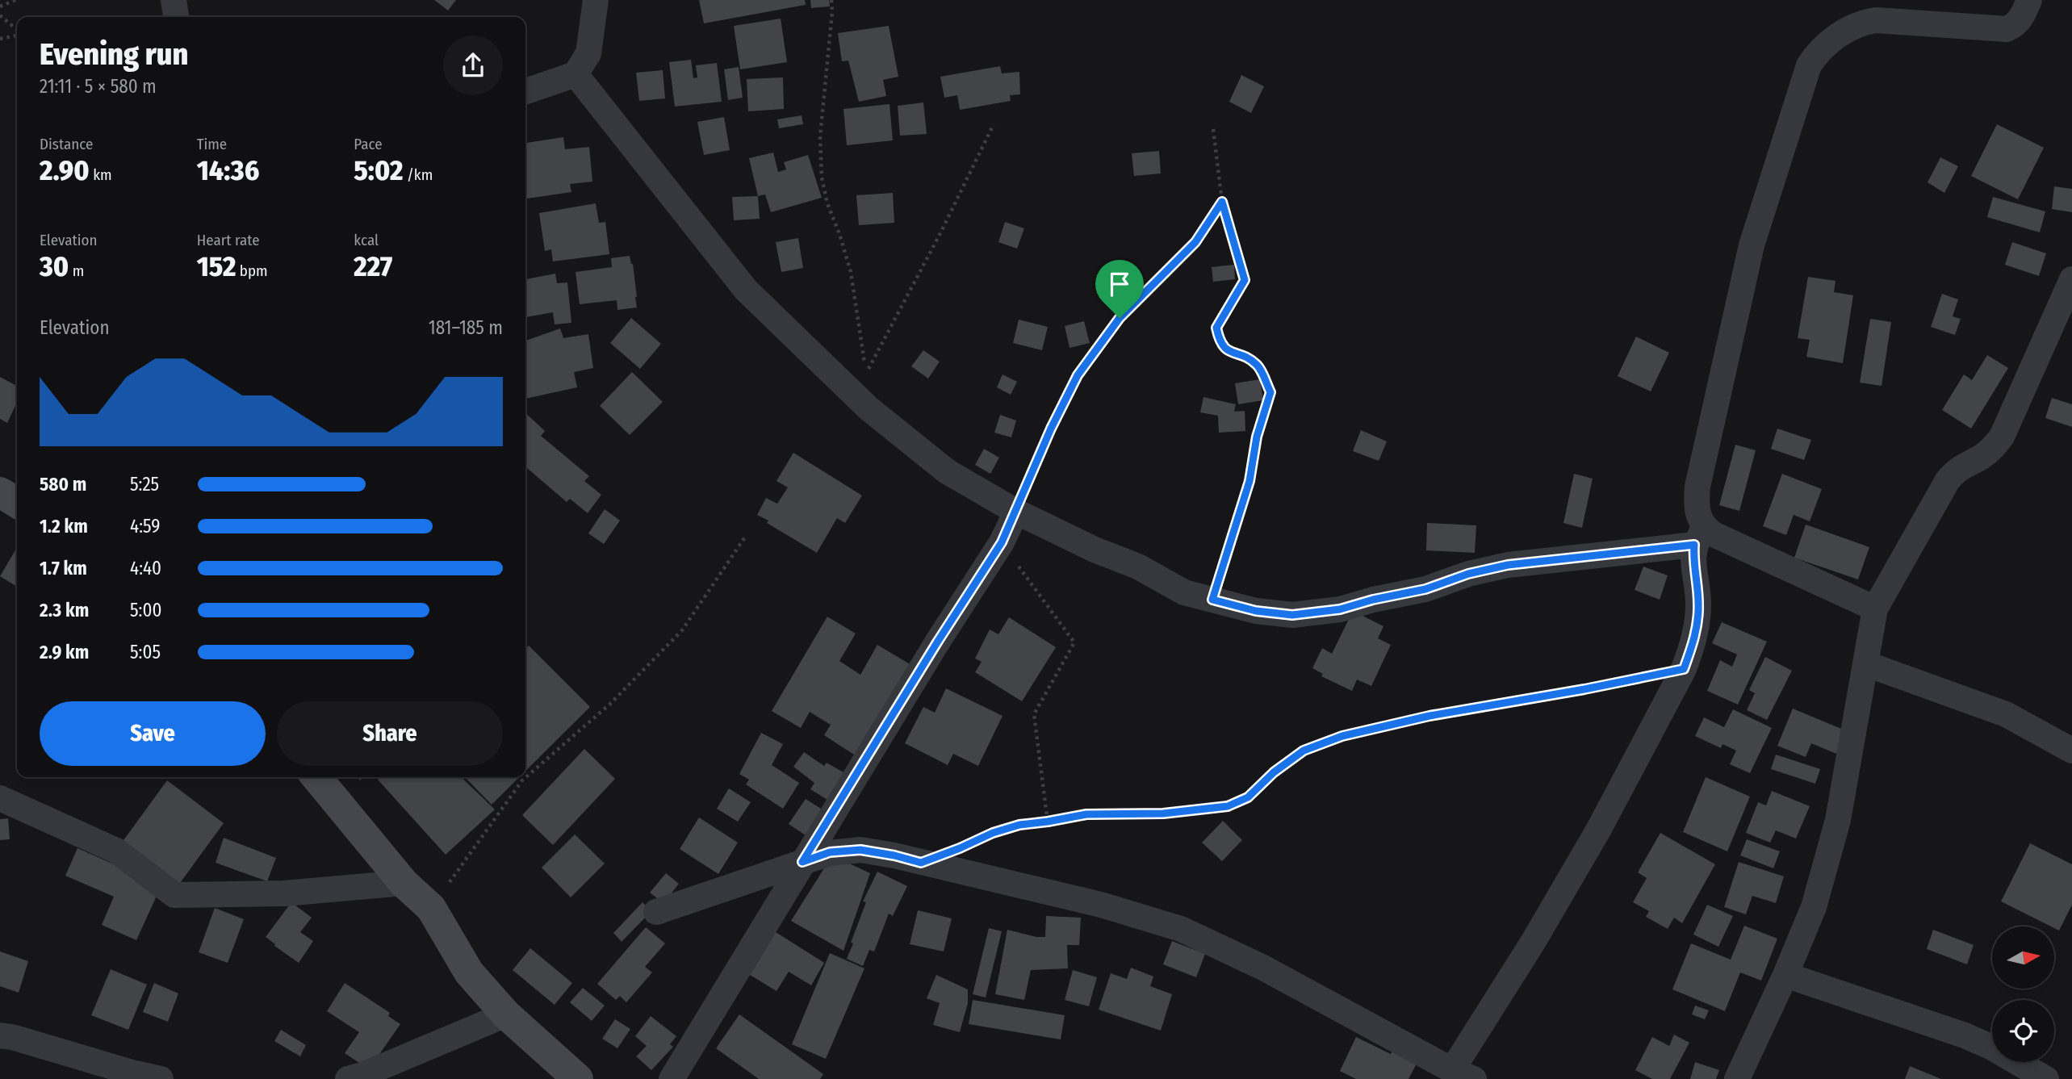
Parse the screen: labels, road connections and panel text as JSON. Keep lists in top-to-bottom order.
{
  "north": "right",
  "page": {
    "heading": ["Evening run", "21:11 · 5 × 580 m"],
    "stats": [
      ["Distance", "2.90 km"],
      ["Time", "14:36"],
      ["Pace", "5:02 /km"],
      ["Elevation", "30 m"],
      ["Heart rate", "152 bpm"],
      ["kcal", "227"]
    ],
    "chart": ["Elevation", "181–185 m"],
    "list": [
      {
        "name": "580 m",
        "note": "5:25"
      },
      {
        "name": "1.2 km",
        "note": "4:59"
      },
      {
        "name": "1.7 km",
        "note": "4:40"
      },
      {
        "name": "2.3 km",
        "note": "5:00"
      },
      {
        "name": "2.9 km",
        "note": "5:05"
      }
    ],
    "buttons": ["Save", "Share"]
  }
}
